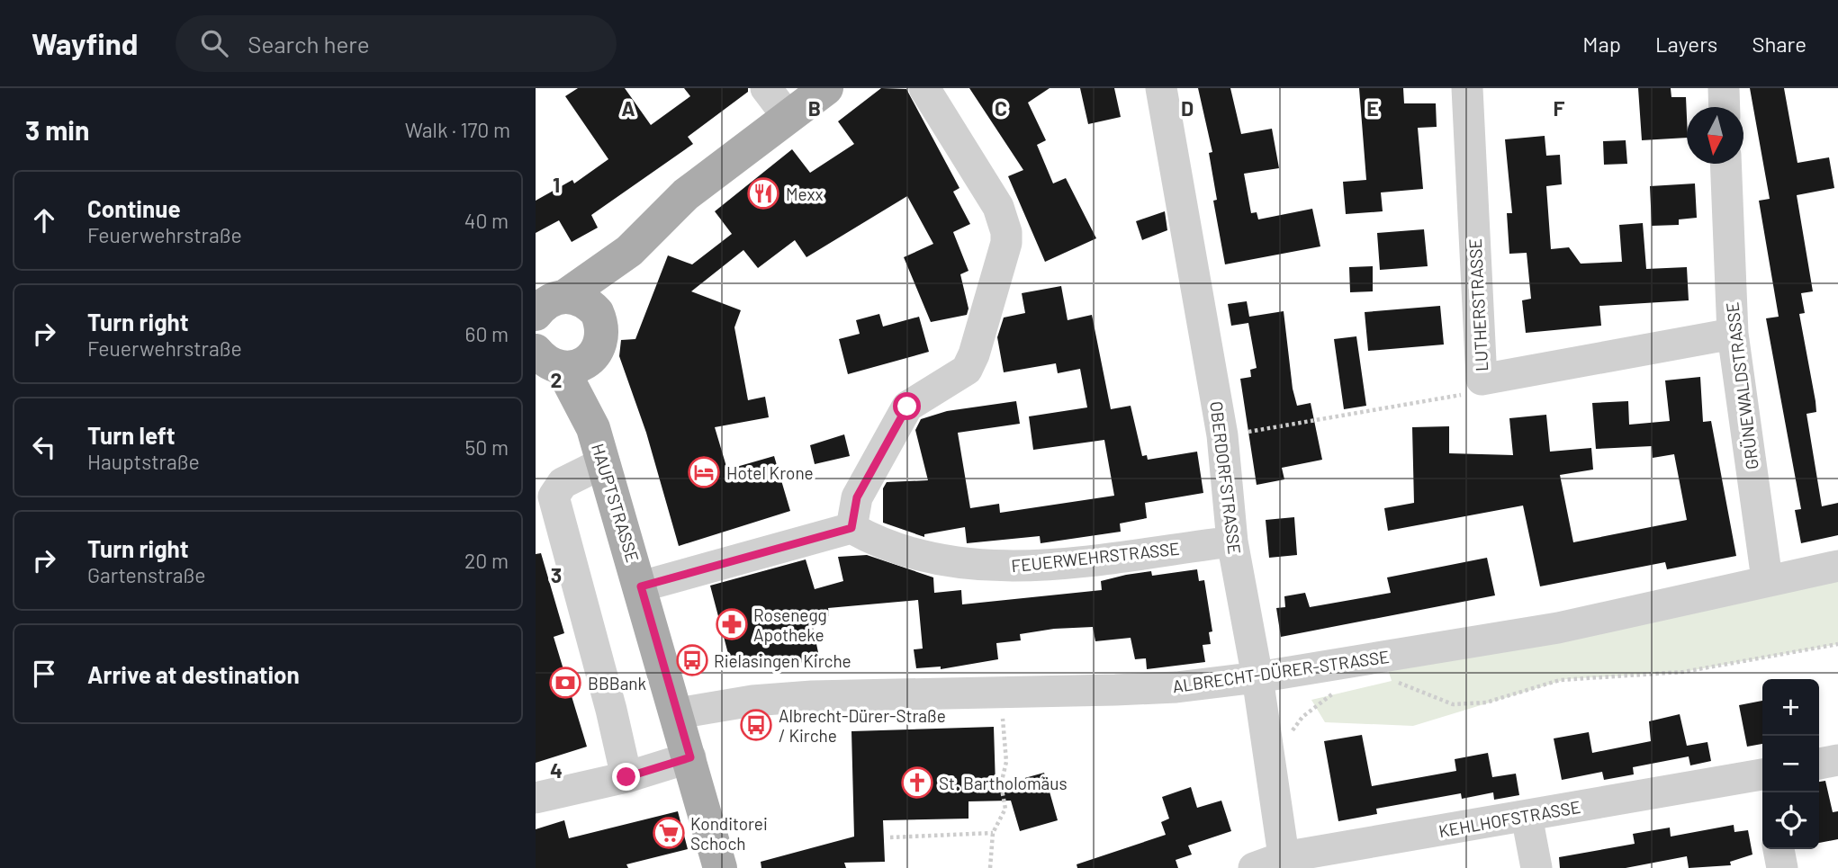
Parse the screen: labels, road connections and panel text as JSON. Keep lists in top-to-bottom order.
{
  "streets": {
    "main road": ["HAUPTSTRASSE"],
    "street": [
      "LUTHERSTRASSE",
      "GRÜNEWALDSTRASSE",
      "OBERDORFSTRASSE",
      "FEUERWEHRSTRASSE",
      "ALBRECHT-DÜRER-STRASSE",
      "KEHLHOFSTRASSE"
    ]
  },
  "crossings": [
    ["LUTHERSTRASSE", "GRÜNEWALDSTRASSE"],
    ["GRÜNEWALDSTRASSE", "ALBRECHT-DÜRER-STRASSE"],
    ["OBERDORFSTRASSE", "FEUERWEHRSTRASSE"],
    ["OBERDORFSTRASSE", "ALBRECHT-DÜRER-STRASSE"],
    ["OBERDORFSTRASSE", "KEHLHOFSTRASSE"],
    ["HAUPTSTRASSE", "ALBRECHT-DÜRER-STRASSE"]
  ],
  "places": {
    "restaurant": ["Mexx"],
    "hotel": ["Hotel Krone"],
    "pharmacy": ["Rosenegg Apotheke"],
    "bus stop": ["Rielasingen Kirche", "Albrecht-Dürer-Straße / Kirche"],
    "bank": ["BBBank"],
    "church": ["St. Bartholomäus"],
    "supermarket": ["Konditorei Schoch"]
  },
  "north": "bottom",
  "page": {
    "header": "Wayfind",
    "search": "Search here",
    "nav": ["Map", "Layers", "Share"],
    "heading": ["3 min", "Walk · 170 m"],
    "list": [
      ["Continue", "Feuerwehrstraße", "40 m"],
      ["Turn right", "Feuerwehrstraße", "60 m"],
      ["Turn left", "Hauptstraße", "50 m"],
      ["Turn right", "Gartenstraße", "20 m"],
      "Arrive at destination"
    ],
    "map_buttons": ["+", "−"]
  },
  "grid": {
    "columns": [
      "A",
      "B",
      "C",
      "D",
      "E",
      "F"
    ],
    "rows": [
      "1",
      "2",
      "3",
      "4"
    ]
  }
}
